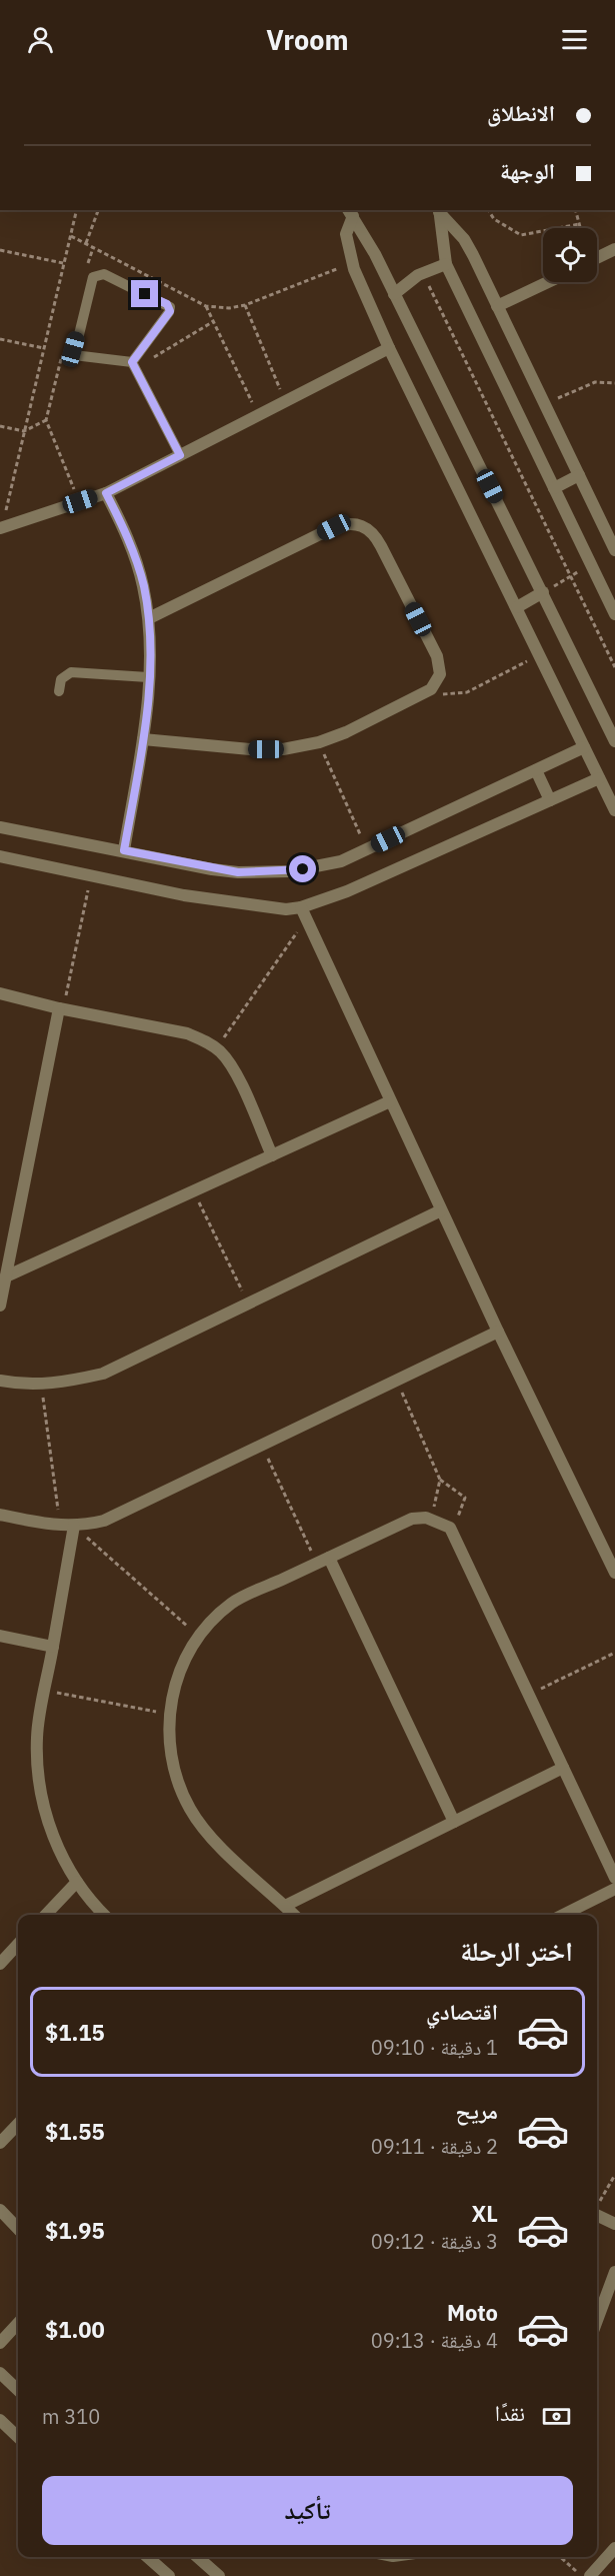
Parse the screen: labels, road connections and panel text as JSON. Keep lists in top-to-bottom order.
{
  "page": {
    "header": "Vroom",
    "banner": ["الانطلاق", "الوجهة"],
    "heading": "اختر الرحلة",
    "list": [
      {
        "name": "اقتصادي",
        "note": "1 دقيقة · 09:10",
        "value": "$1.15"
      },
      {
        "name": "مريح",
        "note": "2 دقيقة · 09:11",
        "value": "$1.55"
      },
      {
        "name": "XL",
        "note": "3 دقيقة · 09:12",
        "value": "$1.95"
      },
      {
        "name": "Moto",
        "note": "4 دقيقة · 09:13",
        "value": "$1.00"
      }
    ],
    "pay": ["نقدًا", "310 m"],
    "buttons": "تأكيد"
  }
}
